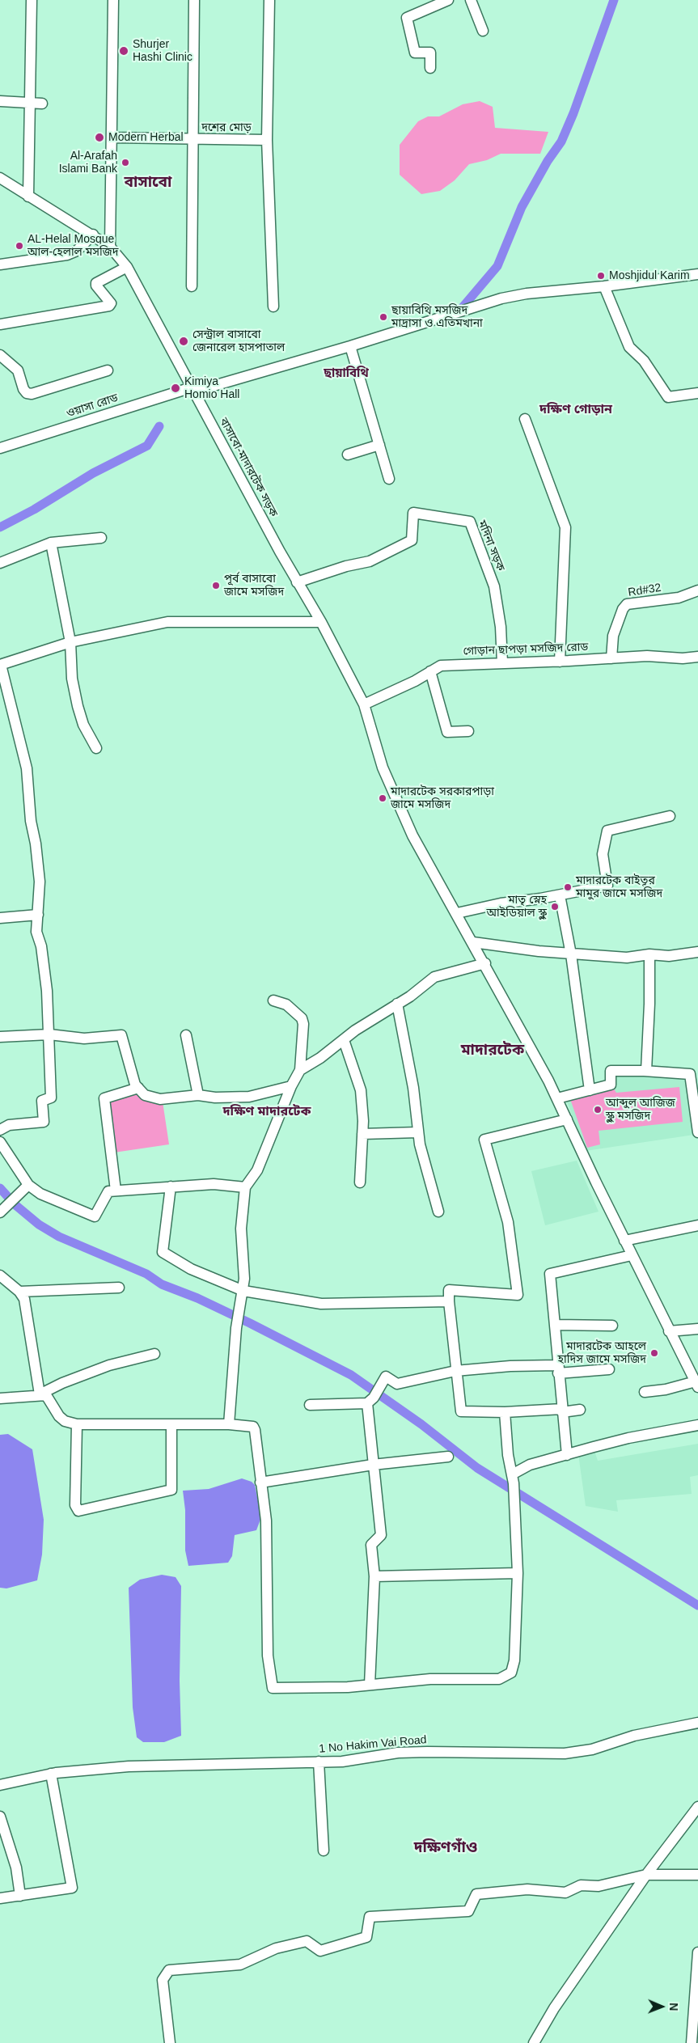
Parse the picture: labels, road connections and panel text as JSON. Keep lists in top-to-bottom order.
{
  "streets": {
    "street": [
      "দশের মোড়",
      "ওয়াসা রোড",
      "বাসাবো-মাদারটেক সড়ক",
      "মদিনা সড়ক",
      "Rd#32",
      "গোড়ান ছাপড়া মসজিদ রোড",
      "1 No Hakim Vai Road"
    ]
  },
  "crossings": [
    ["ওয়াসা রোড", "বাসাবো-মাদারটেক সড়ক"],
    ["বাসাবো-মাদারটেক সড়ক", "মদিনা সড়ক"],
    ["বাসাবো-মাদারটেক সড়ক", "গোড়ান ছাপড়া মসজিদ রোড"],
    ["মদিনা সড়ক", "গোড়ান ছাপড়া মসজিদ রোড"],
    ["Rd#32", "গোড়ান ছাপড়া মসজিদ রোড"]
  ],
  "districts": [
    "বাসাবো",
    "ছায়াবিথি",
    "দক্ষিণ গোড়ান",
    "মাদারটেক",
    "দক্ষিণ মাদারটেক",
    "দক্ষিণগাঁও"
  ],
  "places": [
    "Shurjer Hashi Clinic",
    "Modern Herbal",
    "Al-Arafah Islami Bank",
    "AL-Helal Mosque আল-হেলাল মসজিদ",
    "Moshjidul Karim",
    "ছায়াবিথি মসজিদ মাদ্রাসা ও এতিমখানা",
    "সেন্ট্রাল বাসাবো জেনারেল হাসপাতাল",
    "Kimiya Homio Hall",
    "পূর্ব বাসাবো জামে মসজিদ",
    "মাদারটেক সরকারপাড়া জামে মসজিদ",
    "মাদারটেক বাইতুর মামুর জামে মসজিদ",
    "মাতৃ স্নেহ আইডিয়াল স্কুল",
    "আব্দুল আজিজ স্কুল মসজিদ",
    "মাদারটেক আহলে হাদিস জামে মসজিদ"
  ],
  "north": "right"
}
